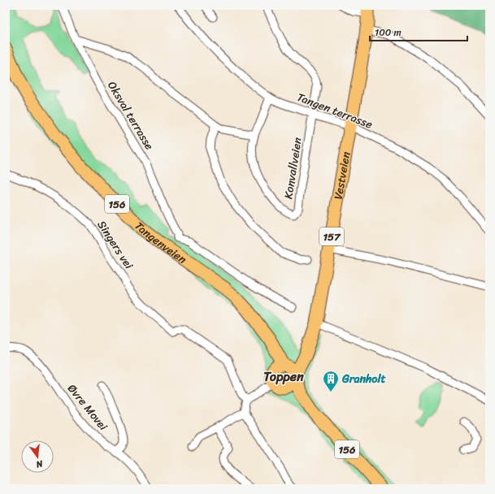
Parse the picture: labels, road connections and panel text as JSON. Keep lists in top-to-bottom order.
{
  "streets": {
    "main road": [
      "Vestveien",
      "156",
      "157",
      "Tangenveien"
    ],
    "street": [
      "Tangen terrasse",
      "Oksval terrasse",
      "Konvallveien",
      "Singers vei",
      "Øvre Movei"
    ]
  },
  "crossings": [
    ["Tangen terrasse", "Konvallveien"],
    ["Tangen terrasse", "Vestveien"],
    ["Vestveien", "156"],
    ["Vestveien", "Tangenveien"],
    ["156", "Tangenveien"]
  ],
  "districts": ["Toppen"],
  "places": {
    "building": ["Granholt"]
  },
  "scale_bar": "100 m",
  "north": "bottom"
}
